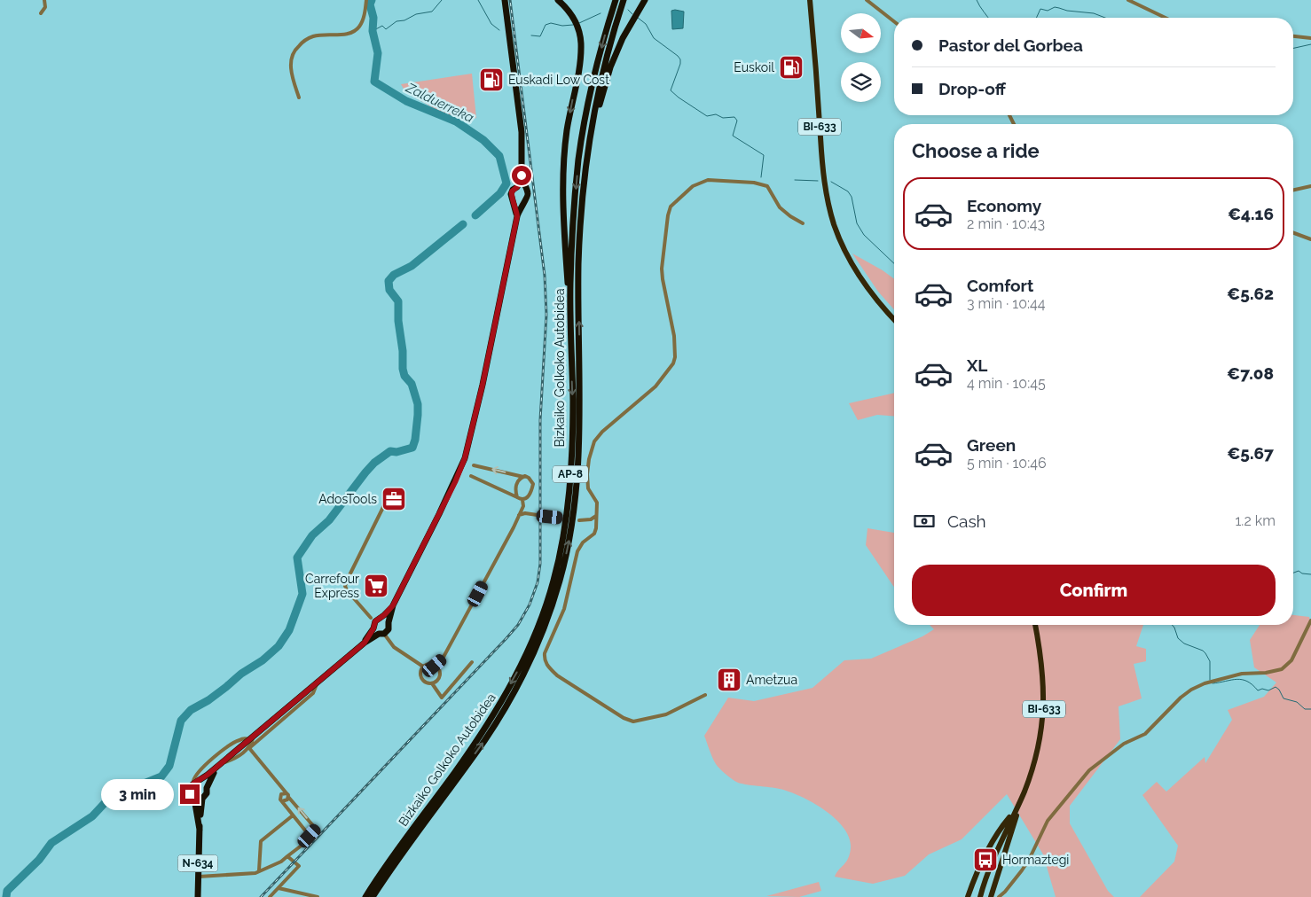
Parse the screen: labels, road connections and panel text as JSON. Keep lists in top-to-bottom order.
{
  "streets": {
    "highway": ["Bizkaiko Golkoko Autobidea", "AP-8", "N-634"],
    "main road": ["BI-633"]
  },
  "water": ["Zalduerreka"],
  "places": {
    "fuel station": ["Euskoil", "Euskadi Low Cost"],
    "office": ["AdosTools"],
    "supermarket": ["Carrefour Express"],
    "building": ["Ametzua"],
    "bus stop": ["Hormaztegi"]
  },
  "north": "right",
  "page": {
    "banner": ["Pastor del Gorbea", "Drop-off"],
    "heading": "Choose a ride",
    "list": [
      {
        "name": "Economy",
        "note": "2 min · 10:43",
        "value": "€4.16"
      },
      {
        "name": "Comfort",
        "note": "3 min · 10:44",
        "value": "€5.62"
      },
      {
        "name": "XL",
        "note": "4 min · 10:45",
        "value": "€7.08"
      },
      {
        "name": "Green",
        "note": "5 min · 10:46",
        "value": "€5.67"
      }
    ],
    "pay": ["Cash", "1.2 km"],
    "buttons": "Confirm",
    "bubble": "3 min"
  }
}
